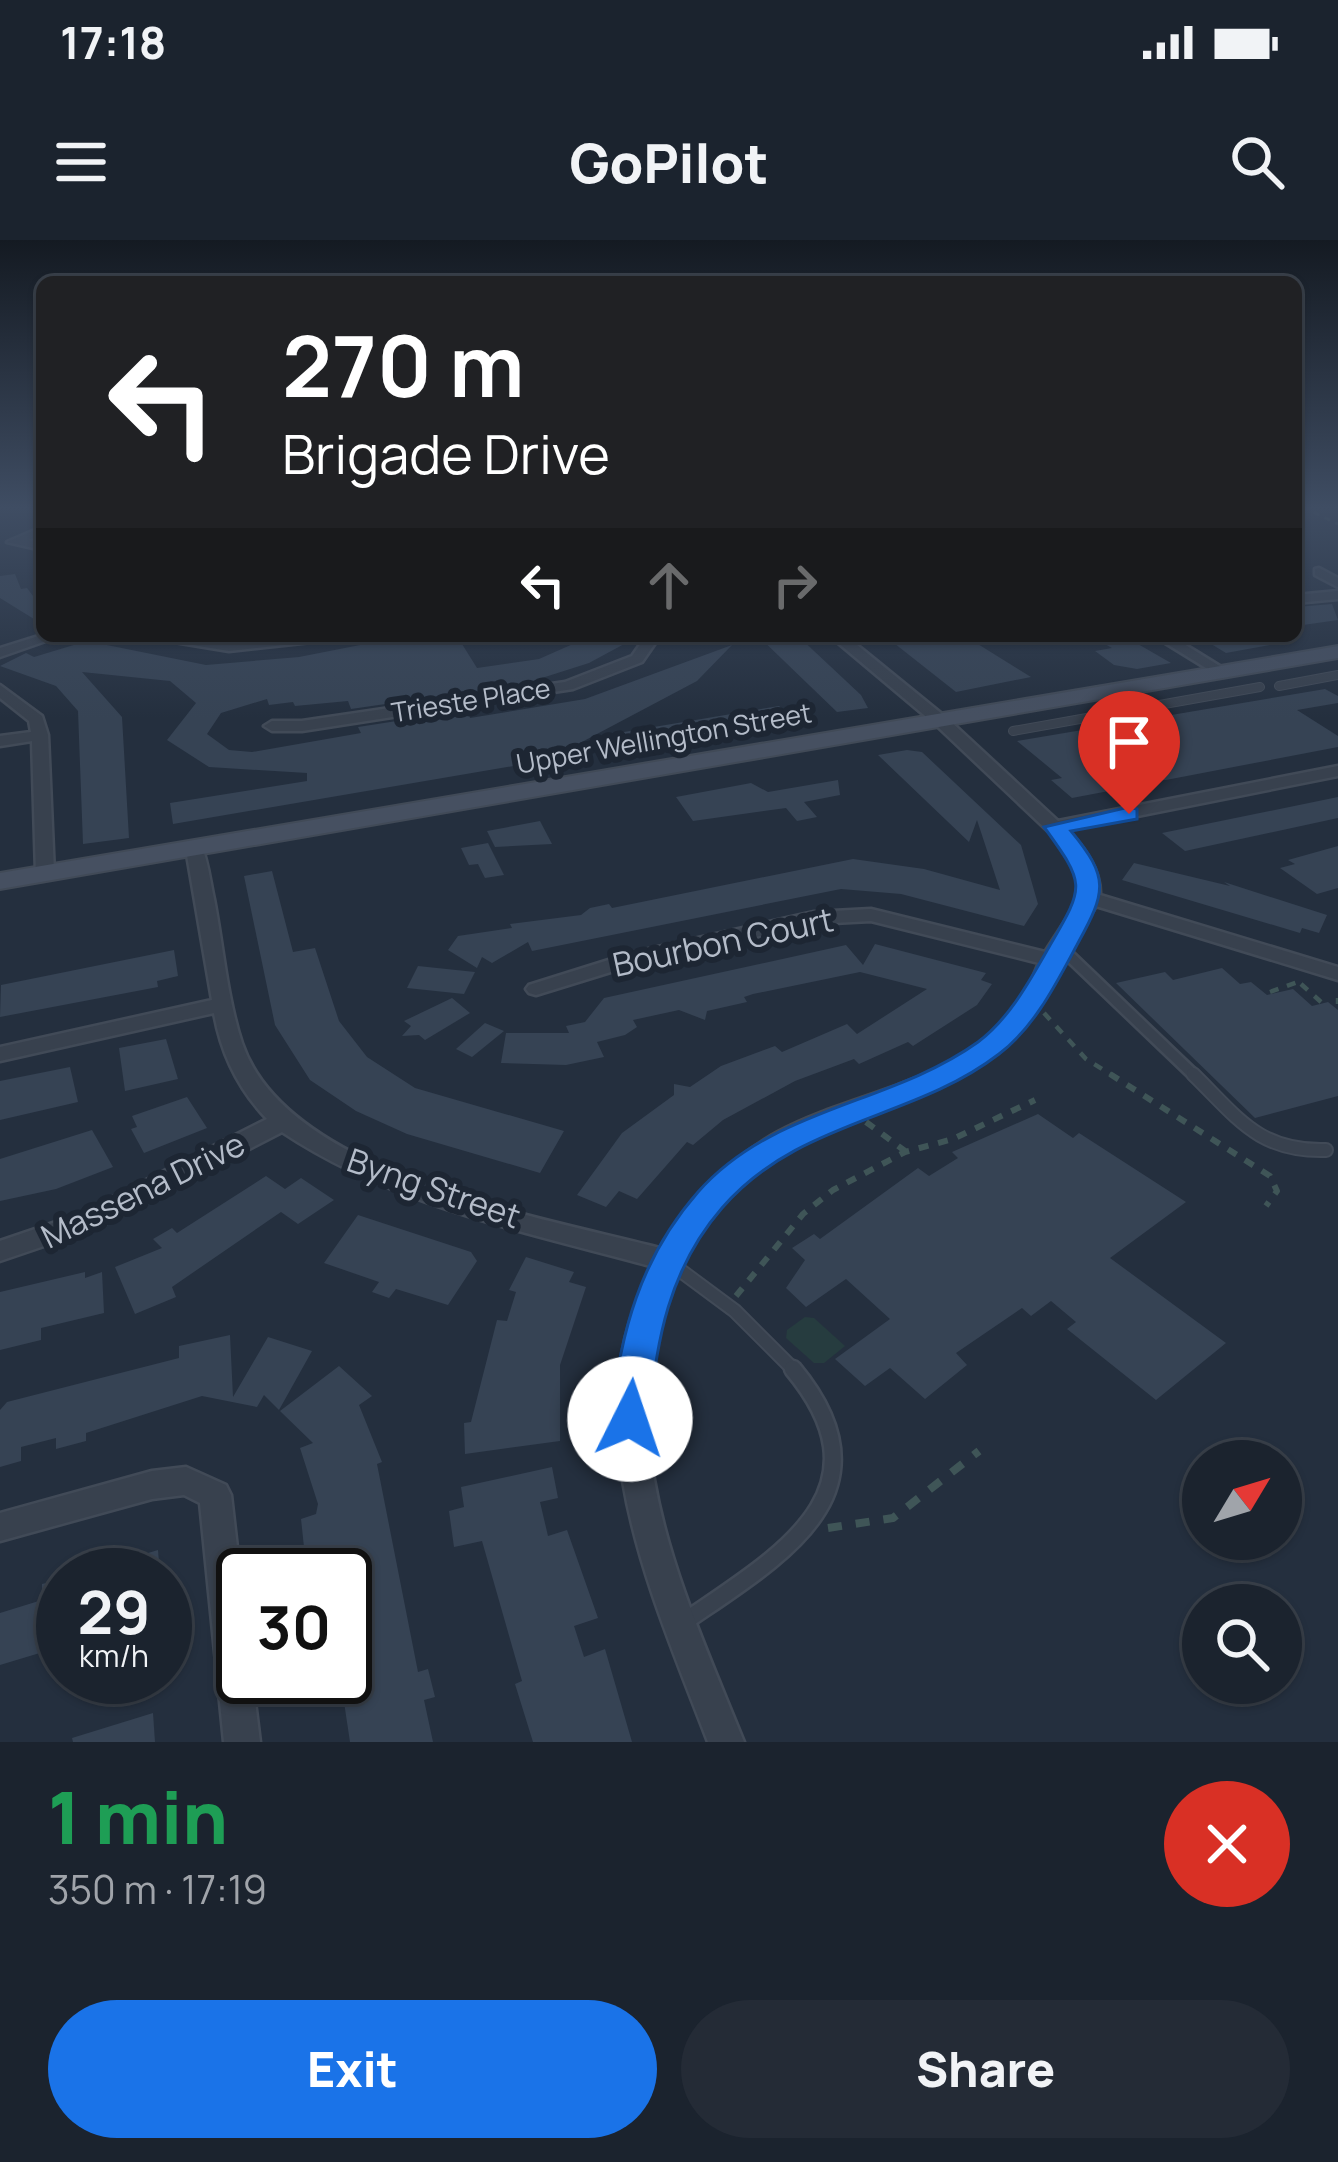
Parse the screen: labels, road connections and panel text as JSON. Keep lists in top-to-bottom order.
{
  "streets": {
    "main road": ["Upper Wellington Street"],
    "street": [
      "Trieste Place",
      "Bourbon Court",
      "Byng Street",
      "Massena Drive"
    ]
  },
  "crossings": [
    ["Upper Wellington Street", "Byng Street"],
    ["Byng Street", "Massena Drive"]
  ],
  "north": "top right",
  "page": {
    "status": "17:18",
    "header": "GoPilot",
    "turn": ["270 m", "Brigade Drive"],
    "speed": "29 km/h",
    "limit": "30",
    "heading": ["1 min", "350 m · 17:19"],
    "buttons": ["Exit", "Share"]
  }
}
